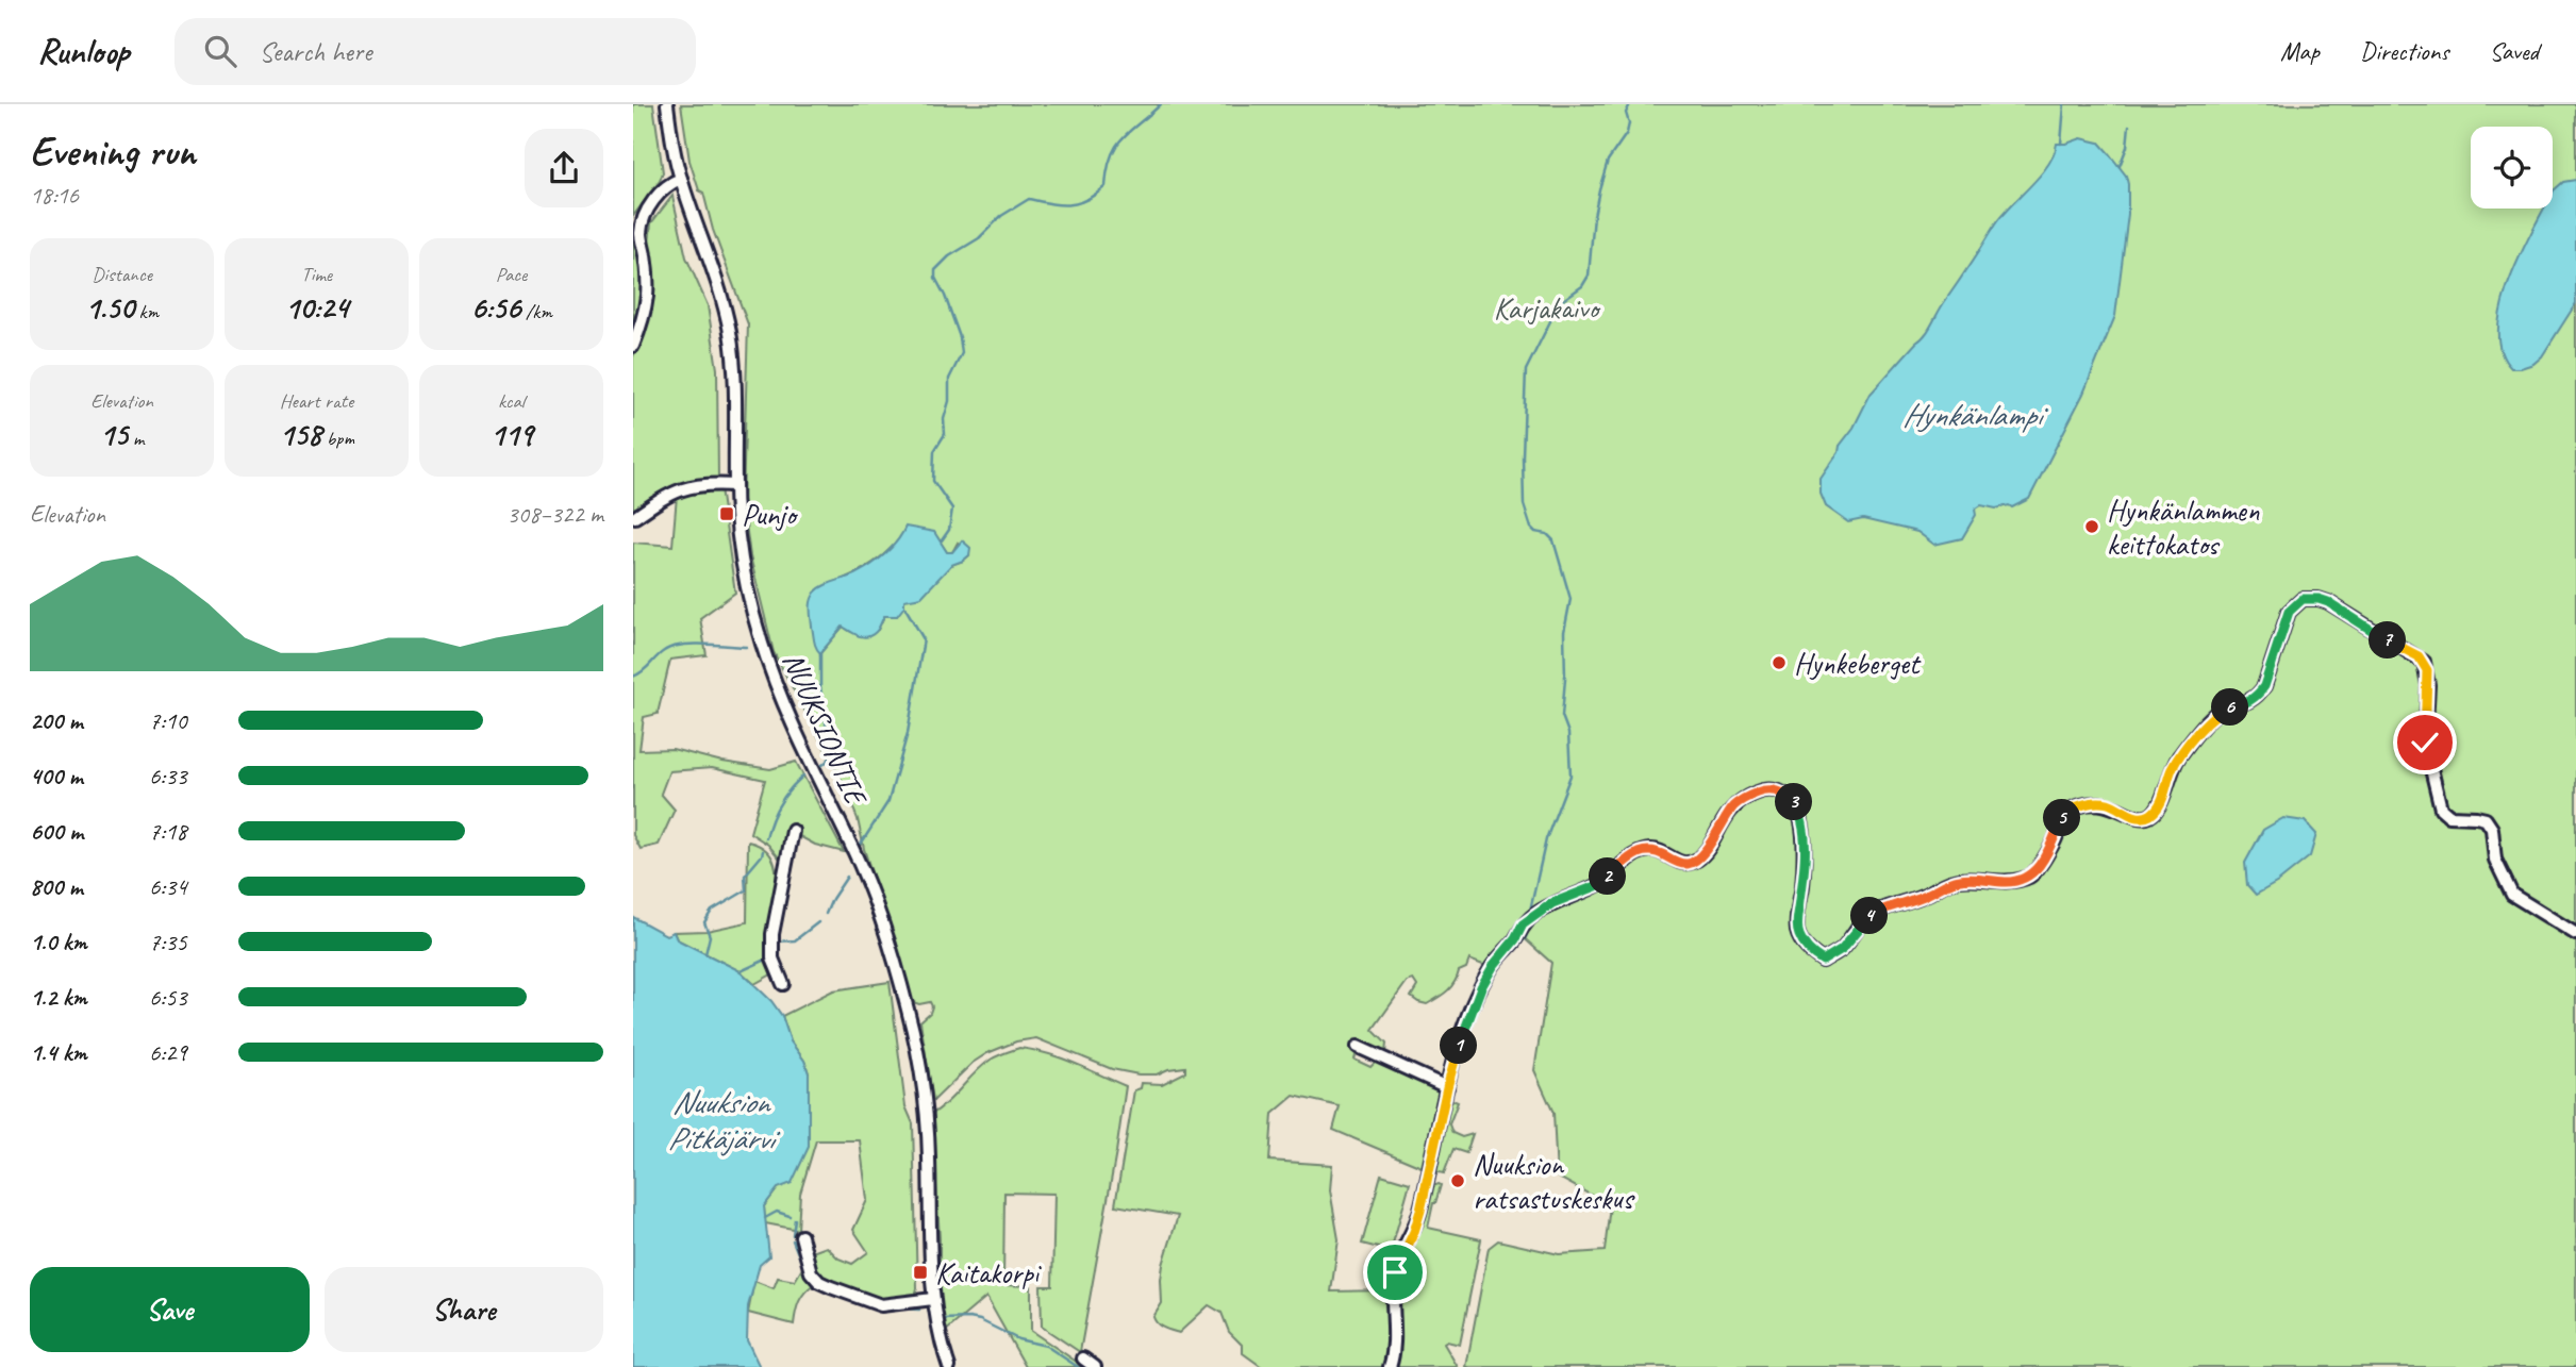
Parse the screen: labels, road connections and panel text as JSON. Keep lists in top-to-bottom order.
{
  "streets": {
    "street": ["NUUKSIONTIE"]
  },
  "water": ["Hynkänlampi", "Nuuksion Pitkäjärvi"],
  "parks": ["Karjakaivo"],
  "places": {
    "transit": ["Punjo", "Kaitakorpi"],
    "other": ["Hynkänlammen keittokatos", "Hynkeberget", "Nuuksion ratsastuskeskus"]
  },
  "page": {
    "header": "Runloop",
    "search": "Search here",
    "nav": ["Map", "Directions", "Saved"],
    "heading": ["Evening run", "18:16"],
    "stats": [
      ["Distance", "1.50 km"],
      ["Time", "10:24"],
      ["Pace", "6:56 /km"],
      ["Elevation", "15 m"],
      ["Heart rate", "158 bpm"],
      ["kcal", "119"]
    ],
    "chart": ["Elevation", "308–322 m"],
    "pins": [
      "7",
      "6",
      "3",
      "5",
      "2",
      "4",
      "1"
    ],
    "list": [
      {
        "name": "200 m",
        "note": "7:10"
      },
      {
        "name": "400 m",
        "note": "6:33"
      },
      {
        "name": "600 m",
        "note": "7:18"
      },
      {
        "name": "800 m",
        "note": "6:34"
      },
      {
        "name": "1.0 km",
        "note": "7:35"
      },
      {
        "name": "1.2 km",
        "note": "6:53"
      },
      {
        "name": "1.4 km",
        "note": "6:29"
      }
    ],
    "buttons": ["Save", "Share"]
  }
}
